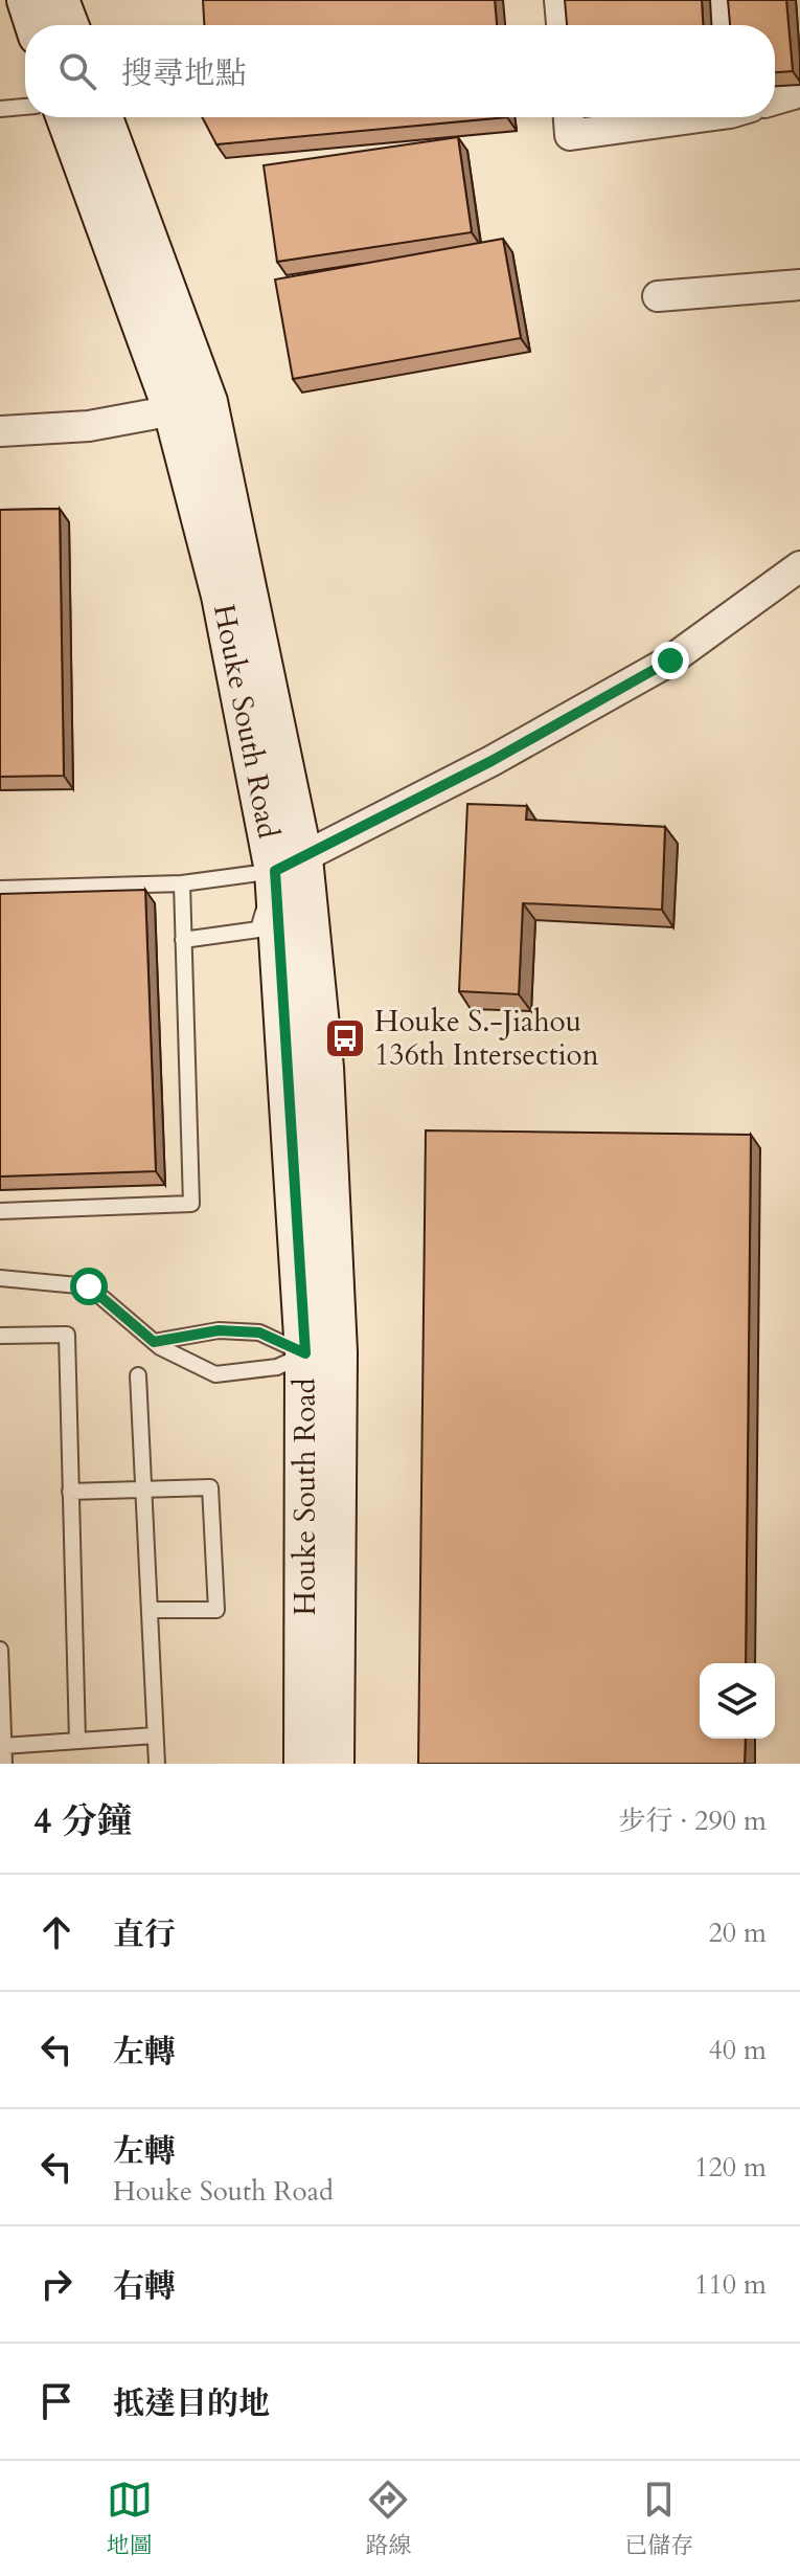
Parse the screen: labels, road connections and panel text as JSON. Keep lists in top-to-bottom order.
{
  "streets": {
    "street": ["Houke South Road"]
  },
  "places": {
    "bus stop": ["Houke S.-Jiahou 136th Intersection"]
  },
  "page": {
    "search": "搜尋地點",
    "heading": ["4 分鐘", "步行 · 290 m"],
    "list": [
      ["直行", "20 m"],
      ["左轉", "40 m"],
      ["左轉", "Houke South Road", "120 m"],
      ["右轉", "110 m"],
      "抵達目的地"
    ],
    "nav": ["地圖", "路線", "已儲存"]
  }
}
